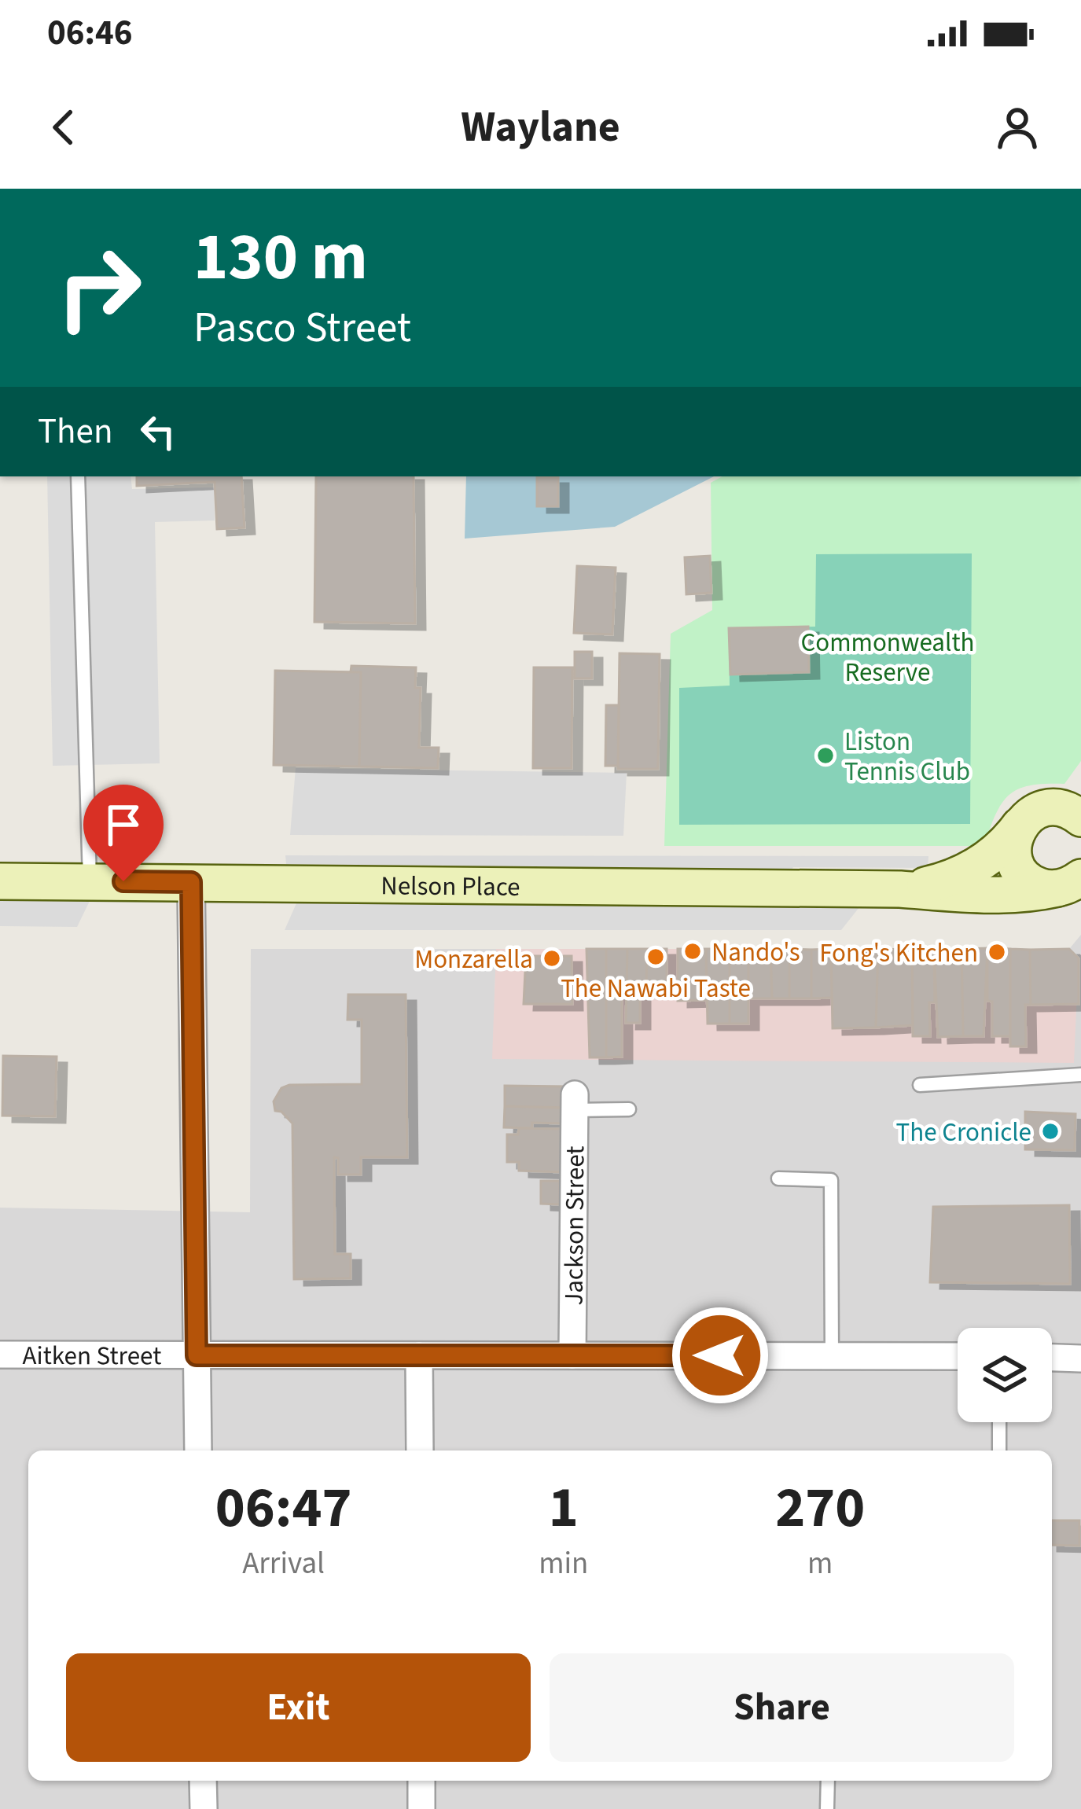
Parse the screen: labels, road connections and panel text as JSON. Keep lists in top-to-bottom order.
{
  "streets": {
    "street": ["Nelson Place", "Jackson Street", "Aitken Street"]
  },
  "crossings": [
    ["Jackson Street", "Aitken Street"]
  ],
  "parks": ["Commonwealth Reserve"],
  "places": [
    "Liston Tennis Club",
    "Nando's",
    "Fong's Kitchen",
    "The Nawabi Taste",
    "Monzarella",
    "The Cronicle"
  ],
  "page": {
    "status": "06:46",
    "header": "Waylane",
    "turn": ["130 m", "Pasco Street"],
    "then": "Then",
    "eta": [
      "06:47",
      "Arrival",
      "1",
      "min",
      "270",
      "m"
    ],
    "buttons": ["Exit", "Share"]
  }
}
